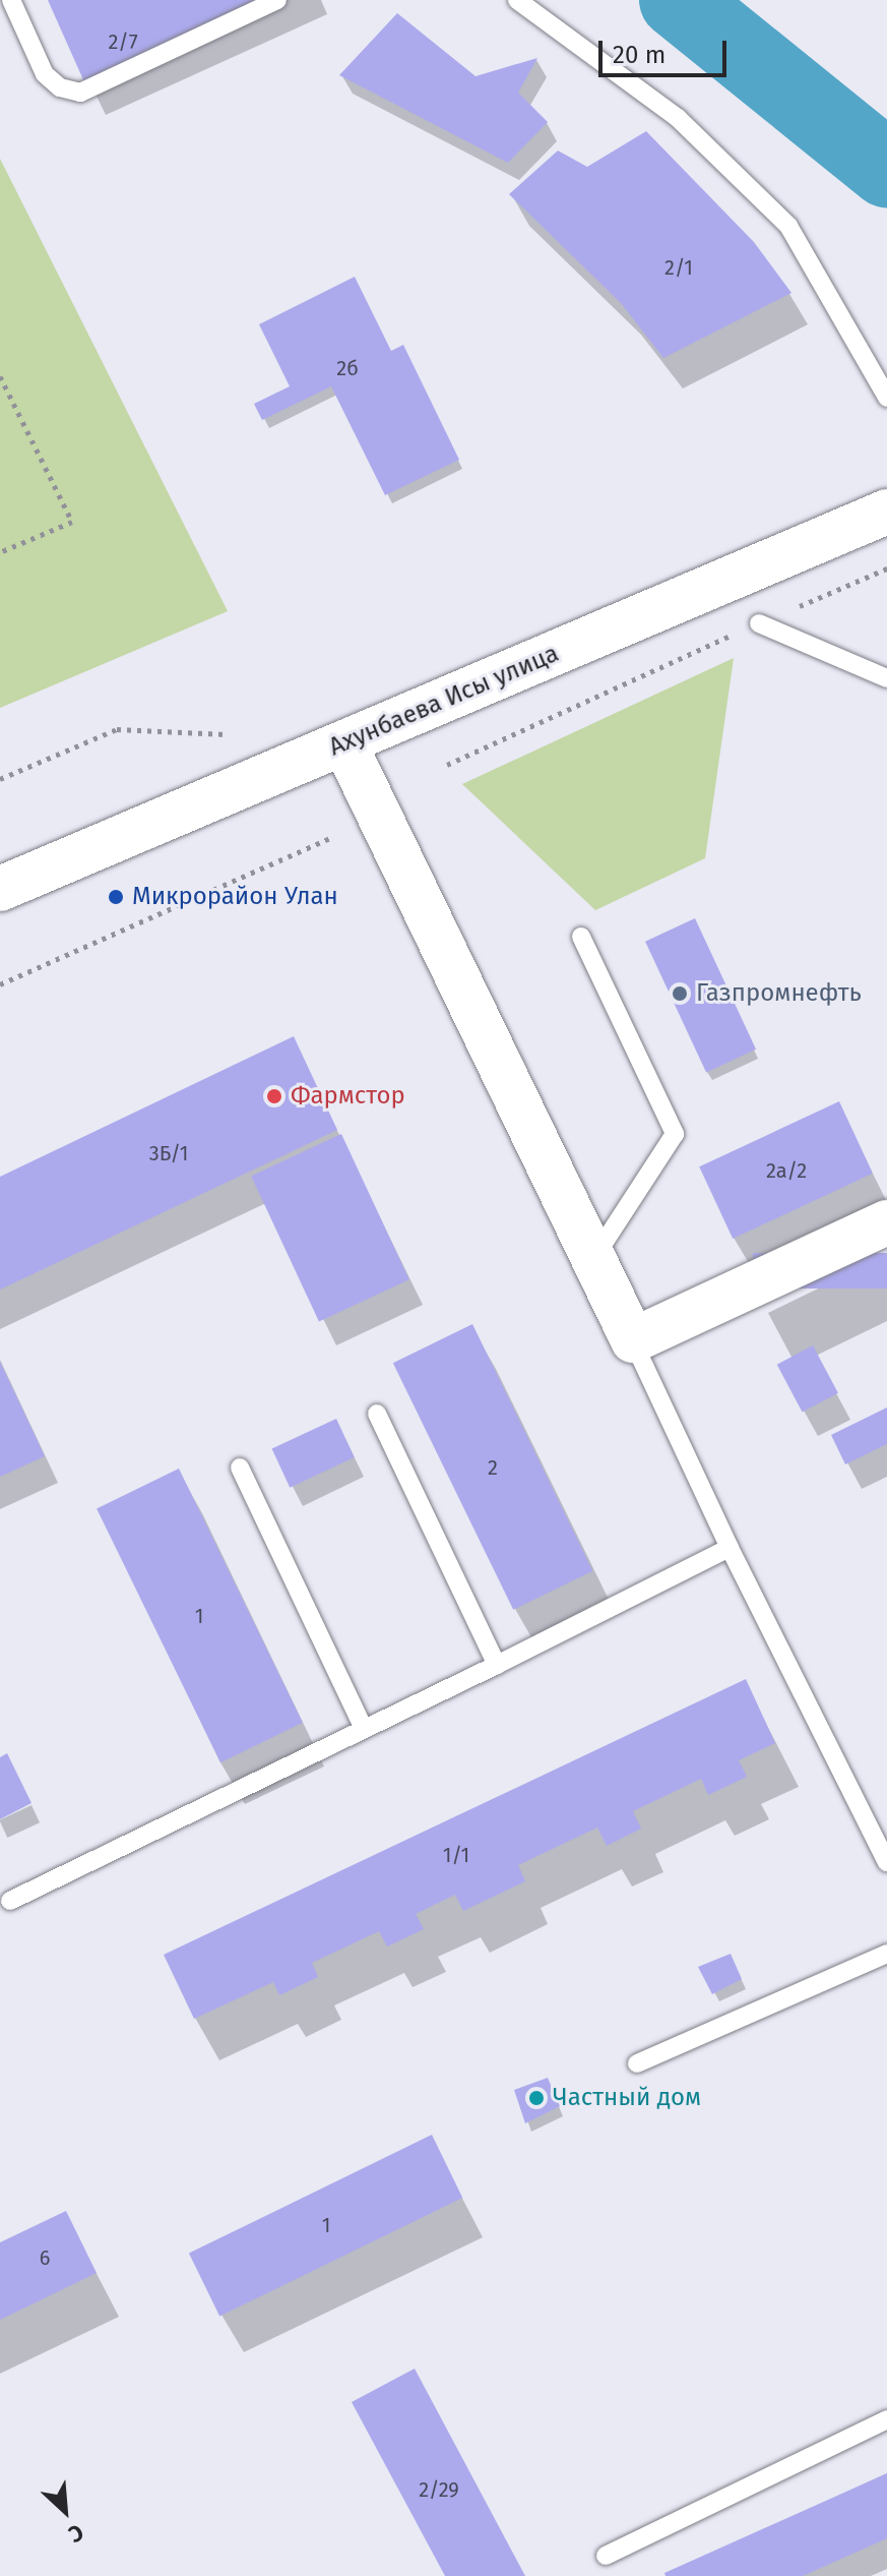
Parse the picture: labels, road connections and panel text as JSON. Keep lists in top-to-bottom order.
{
  "streets": {
    "main road": ["Ахунбаева Исы улица"]
  },
  "places": [
    "Микрорайон Улан",
    "Газпромнефть",
    "Фармстор",
    "Частный дом"
  ],
  "house_numbers": [
    "2/7",
    "2/1",
    "2б",
    "3Б/1",
    "2а/2",
    "2",
    "1",
    "1/1",
    "1",
    "6",
    "2/29"
  ],
  "scale_bar": "20 m",
  "north": "bottom right"
}
